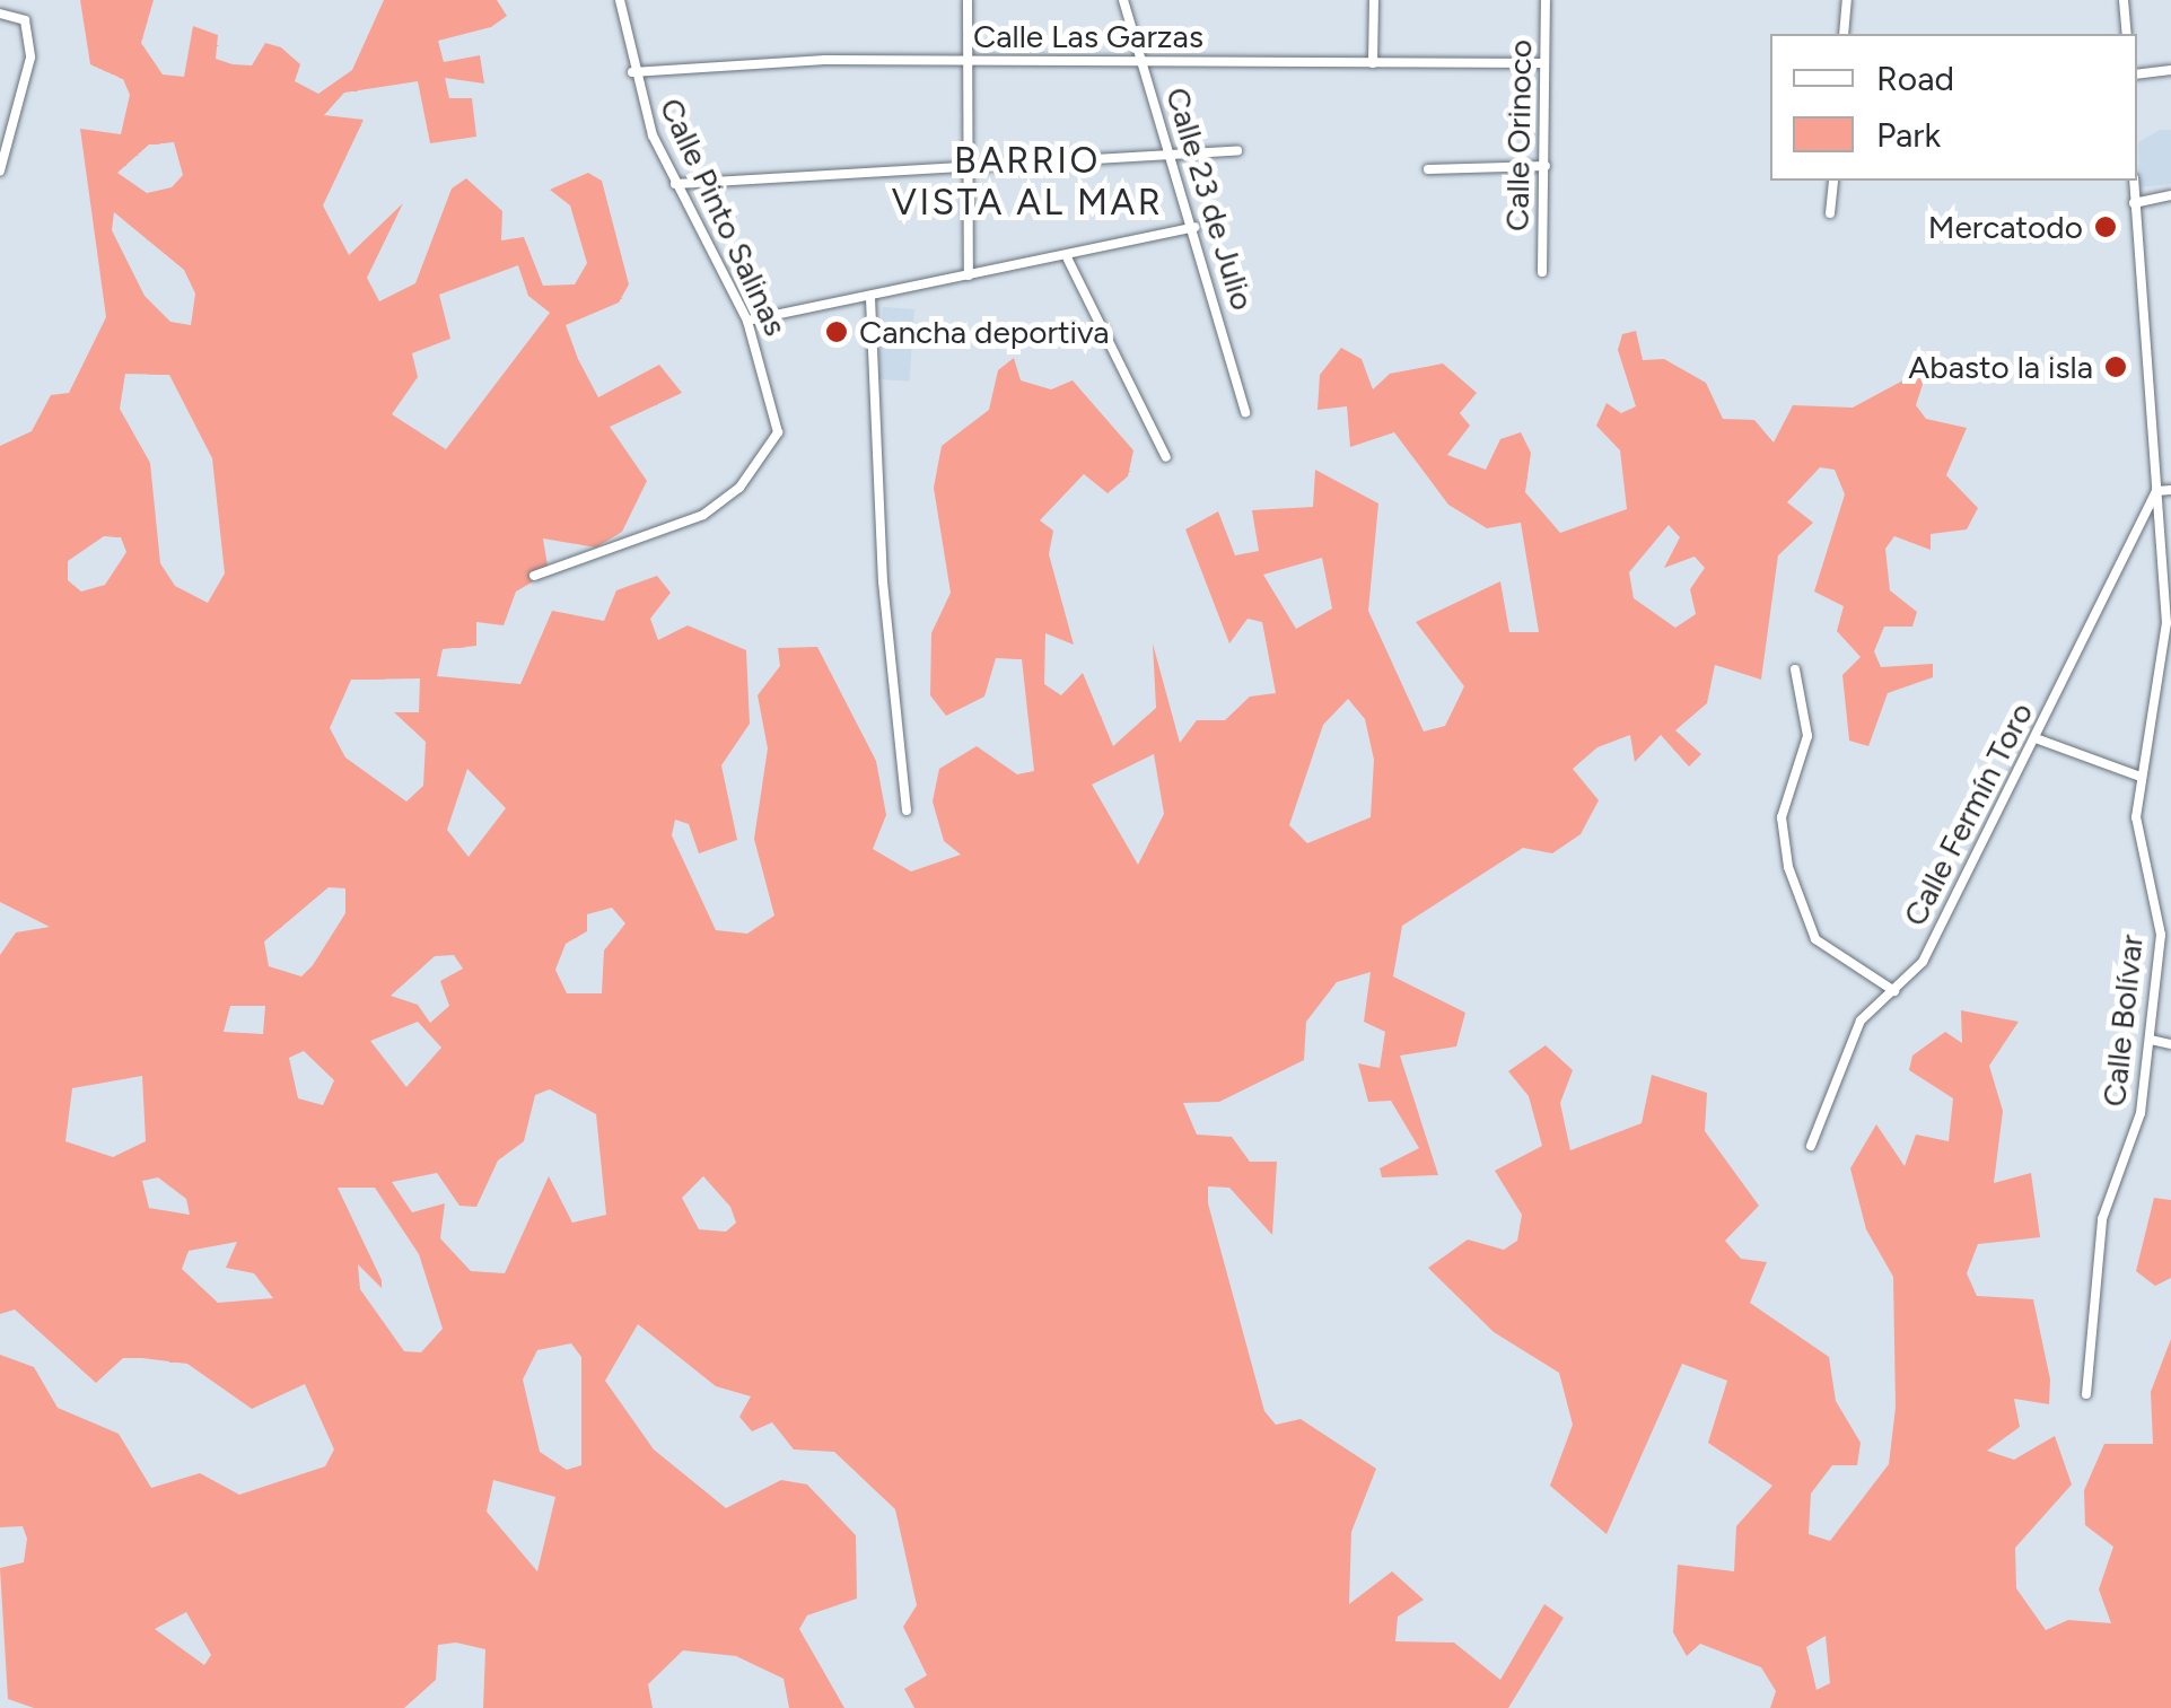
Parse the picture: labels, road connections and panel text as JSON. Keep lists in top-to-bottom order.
{
  "streets": {
    "street": [
      "Calle Las Garzas",
      "Calle Orinoco",
      "Calle 23 de Julio",
      "Calle Pinto Salinas",
      "Calle Fermín Toro",
      "Calle Bolívar"
    ]
  },
  "crossings": [
    ["Calle Las Garzas", "Calle Orinoco"],
    ["Calle Las Garzas", "Calle 23 de Julio"],
    ["Calle Las Garzas", "Calle Pinto Salinas"],
    ["Calle Fermín Toro", "Calle Bolívar"]
  ],
  "districts": ["BARRIO VISTA AL MAR"],
  "places": ["Mercatodo", "Cancha deportiva", "Abasto la isla"],
  "legend": ["Road", "Park"]
}
